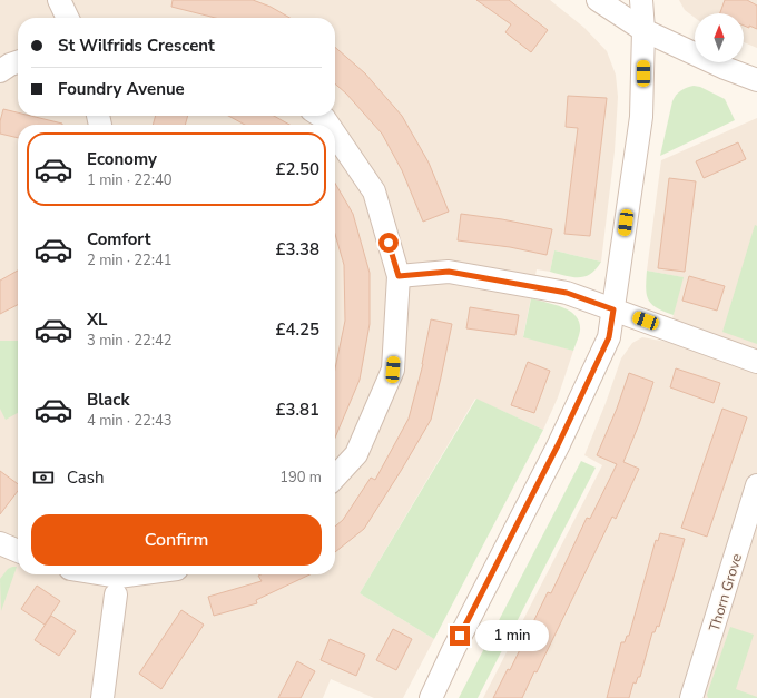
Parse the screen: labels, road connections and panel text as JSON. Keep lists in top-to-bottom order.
{
  "streets": {
    "street": ["Thorn Grove"]
  },
  "north": "top",
  "page": {
    "banner": ["St Wilfrids Crescent", "Foundry Avenue"],
    "list": [
      {
        "name": "Economy",
        "note": "1 min · 22:40",
        "value": "£2.50"
      },
      {
        "name": "Comfort",
        "note": "2 min · 22:41",
        "value": "£3.38"
      },
      {
        "name": "XL",
        "note": "3 min · 22:42",
        "value": "£4.25"
      },
      {
        "name": "Black",
        "note": "4 min · 22:43",
        "value": "£3.81"
      }
    ],
    "pay": ["Cash", "190 m"],
    "buttons": "Confirm",
    "bubble": "1 min"
  }
}
